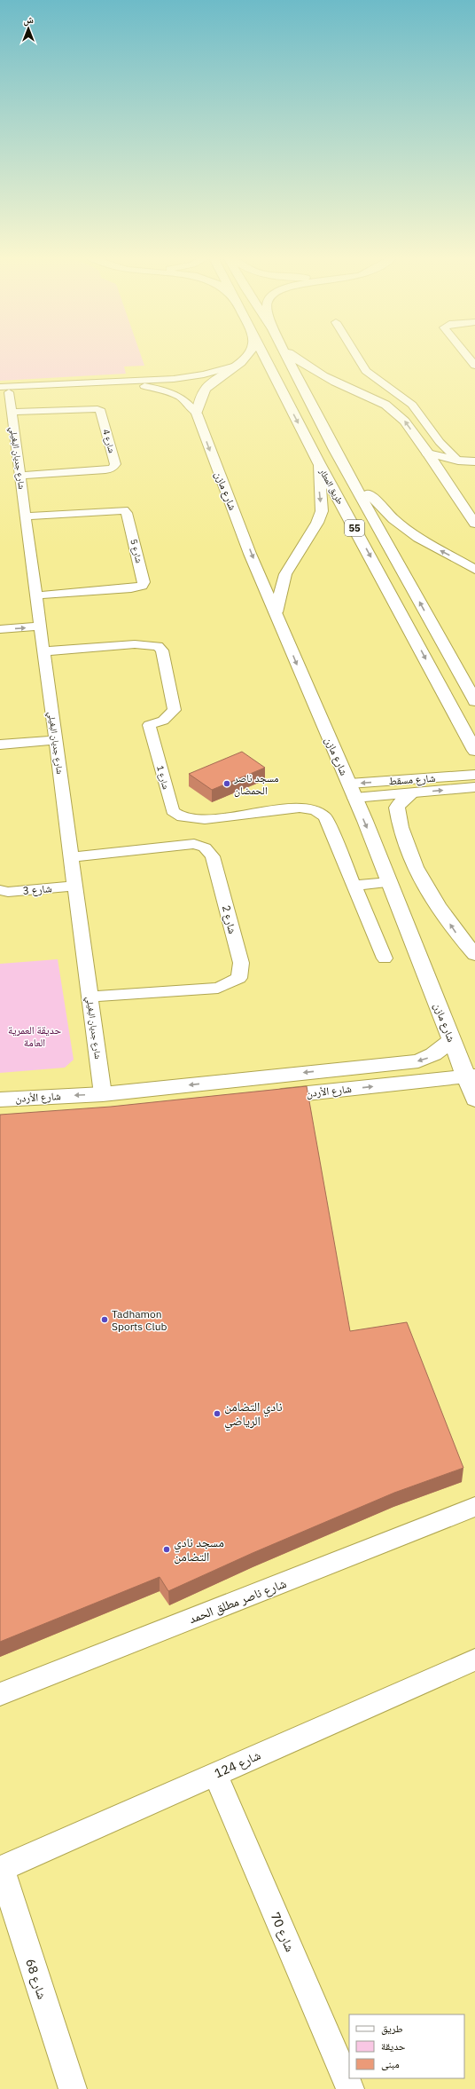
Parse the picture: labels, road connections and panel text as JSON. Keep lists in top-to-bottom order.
{
  "streets": {
    "main road": [
      "طريق المطار",
      "شارع مازن",
      "55",
      "شارع الأردن"
    ],
    "street": [
      "شارع 4",
      "شارع جديان البغيلي",
      "شارع 5",
      "شارع 1",
      "شارع مسقط",
      "شارع 3",
      "شارع 2",
      "شارع ناصر مطلق الحمد",
      "شارع 124",
      "شارع 70",
      "شارع 68"
    ]
  },
  "crossings": [
    ["شارع 4", "شارع جديان البغيلي"],
    ["شارع جديان البغيلي", "شارع 5"],
    ["شارع جديان البغيلي", "شارع 1"],
    ["شارع جديان البغيلي", "شارع 3"],
    ["شارع جديان البغيلي", "شارع 2"],
    ["شارع جديان البغيلي", "شارع الأردن"],
    ["شارع مازن", "شارع مسقط"],
    ["شارع مازن", "شارع الأردن"],
    ["شارع 124", "شارع 70"],
    ["شارع 124", "شارع 68"]
  ],
  "one_way": ["شارع مازن"],
  "parks": ["حديقة العمرية العامة"],
  "places": [
    "مسجد ناصر الحمضان",
    "Tadhamon Sports Club",
    "نادي التضامن الرياضي",
    "مسجد نادي التضامن"
  ],
  "legend": ["طريق", "حديقة", "مبنى"],
  "north": "top"
}
